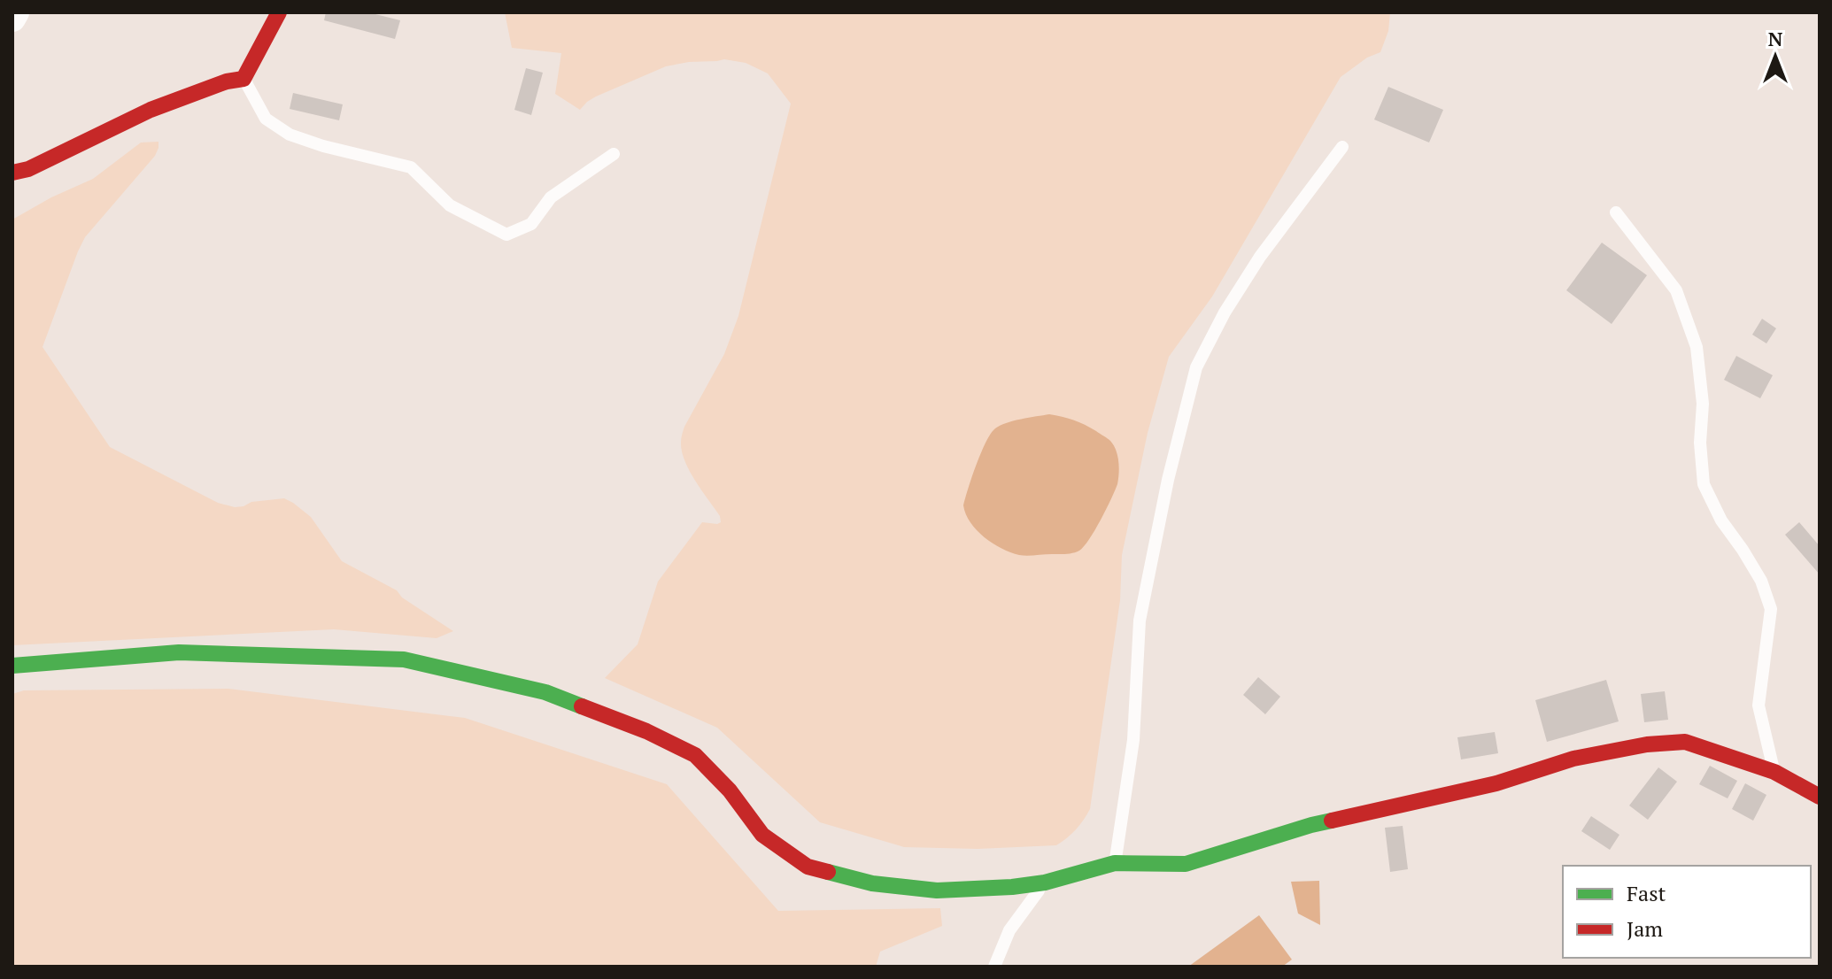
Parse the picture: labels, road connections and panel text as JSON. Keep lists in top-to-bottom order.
{
  "legend": ["Fast", "Jam"],
  "north": "top"
}
